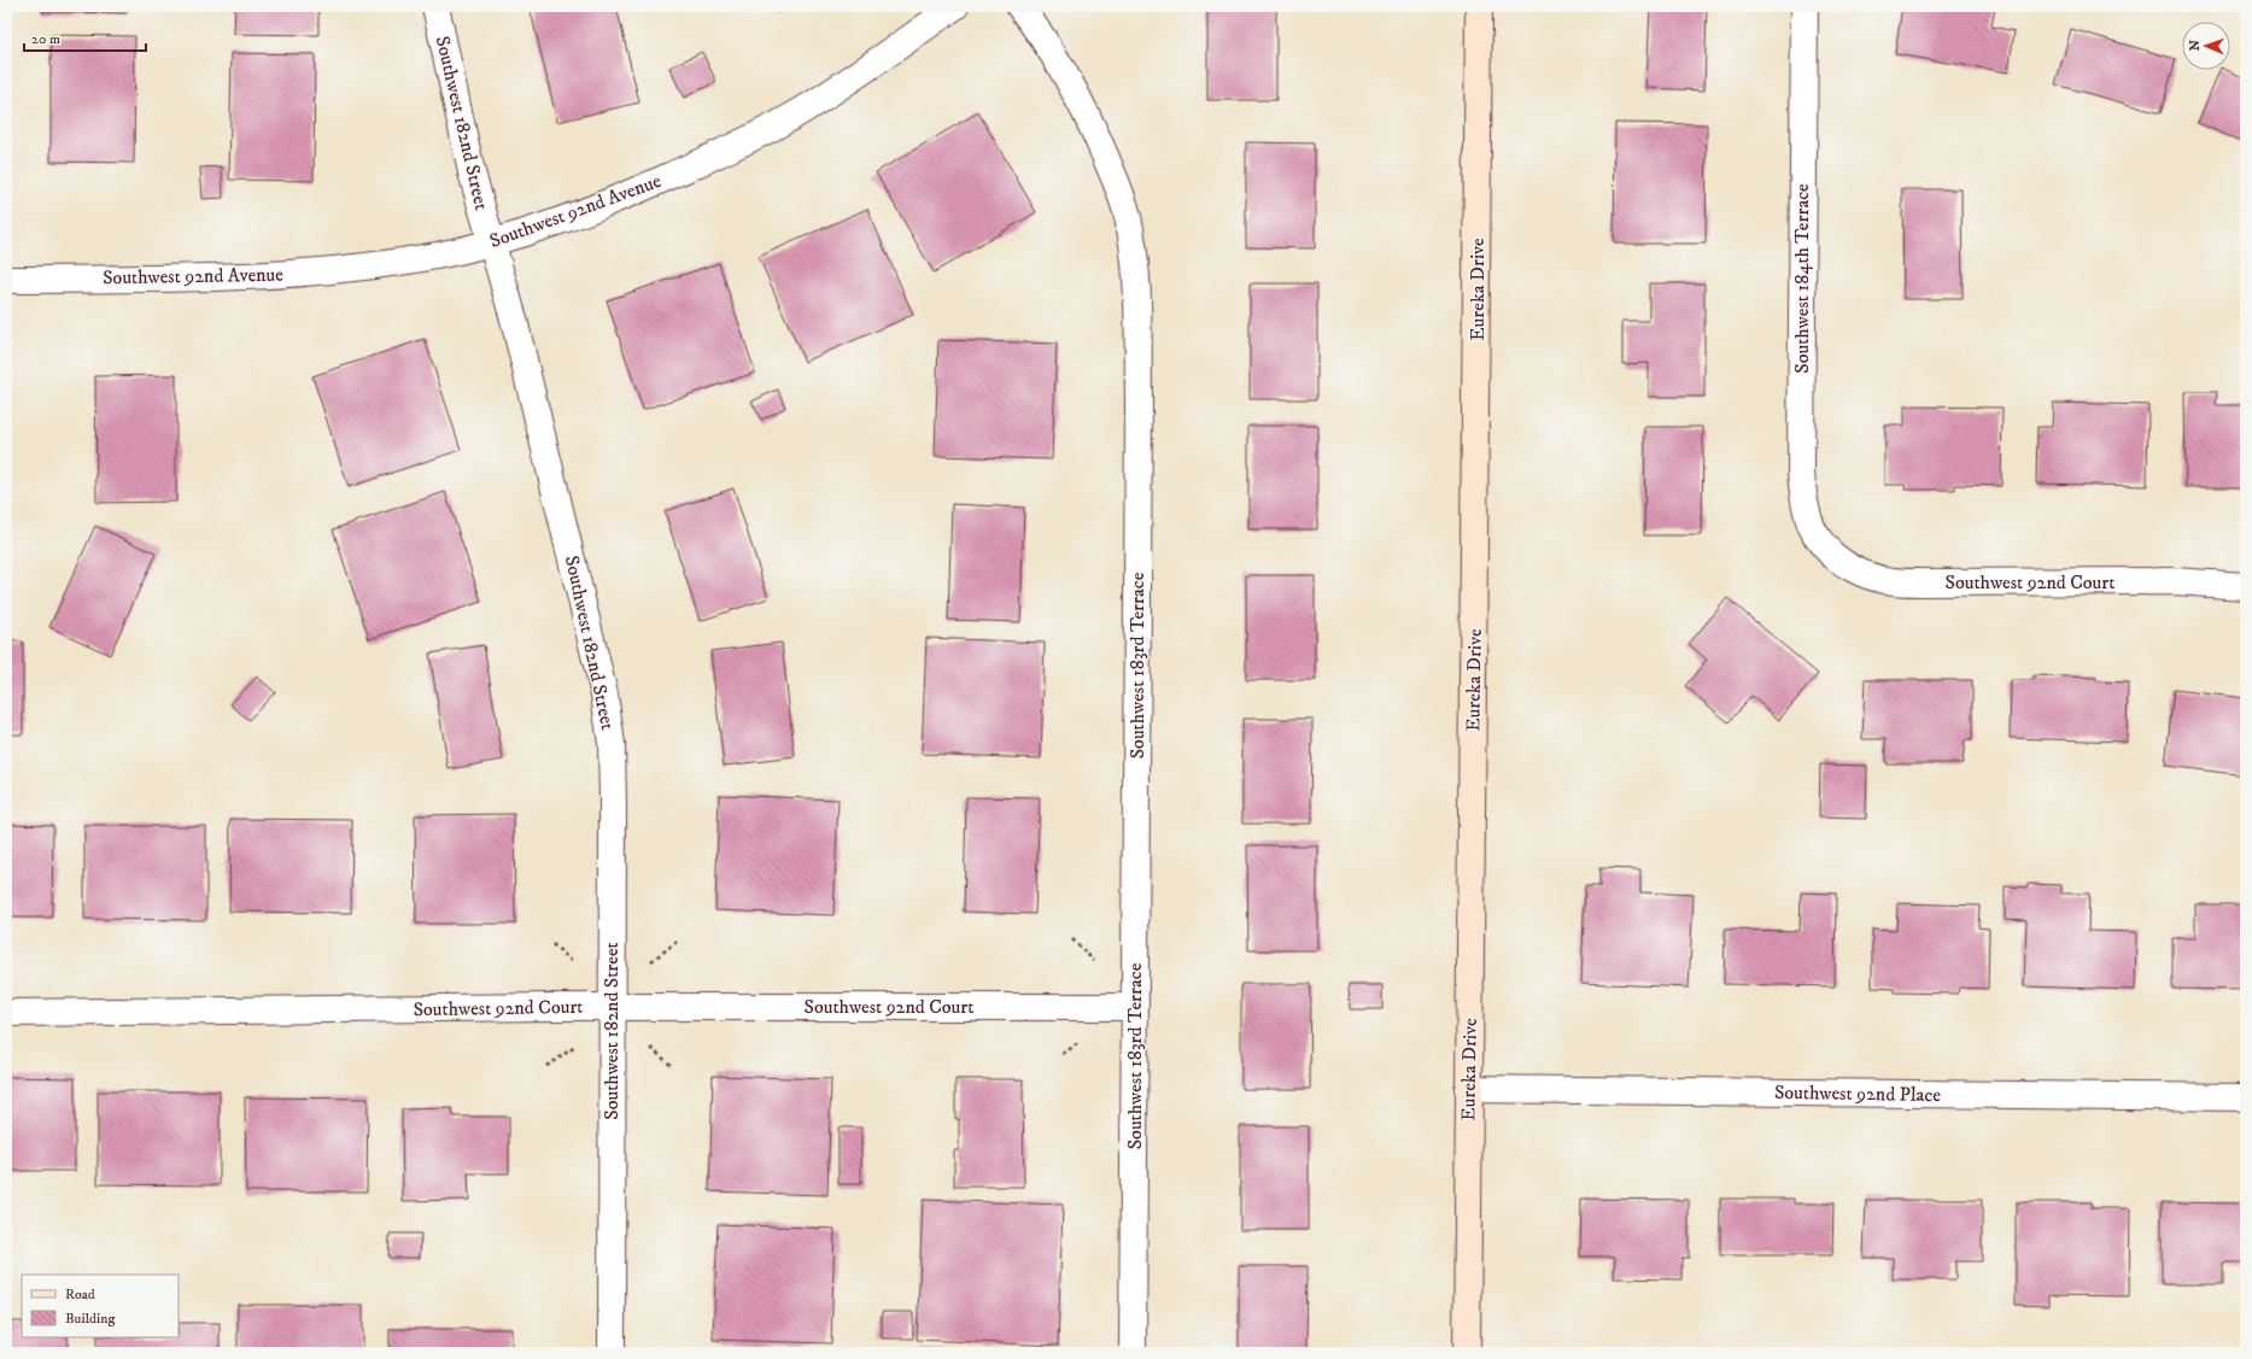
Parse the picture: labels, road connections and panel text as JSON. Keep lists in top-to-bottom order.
{
  "streets": {
    "main road": ["Eureka Drive"],
    "street": [
      "Southwest 182nd Street",
      "Southwest 92nd Avenue",
      "Southwest 184th Terrace",
      "Southwest 92nd Court",
      "Southwest 183rd Terrace",
      "Southwest 92nd Place"
    ]
  },
  "crossings": [
    ["Southwest 182nd Street", "Southwest 92nd Avenue"],
    ["Southwest 182nd Street", "Southwest 92nd Court"],
    ["Southwest 184th Terrace", "Southwest 92nd Court"],
    ["Eureka Drive", "Southwest 92nd Place"],
    ["Southwest 92nd Court", "Southwest 183rd Terrace"]
  ],
  "legend": ["Road", "Building"],
  "scale_bar": "20 m",
  "north": "left"
}
